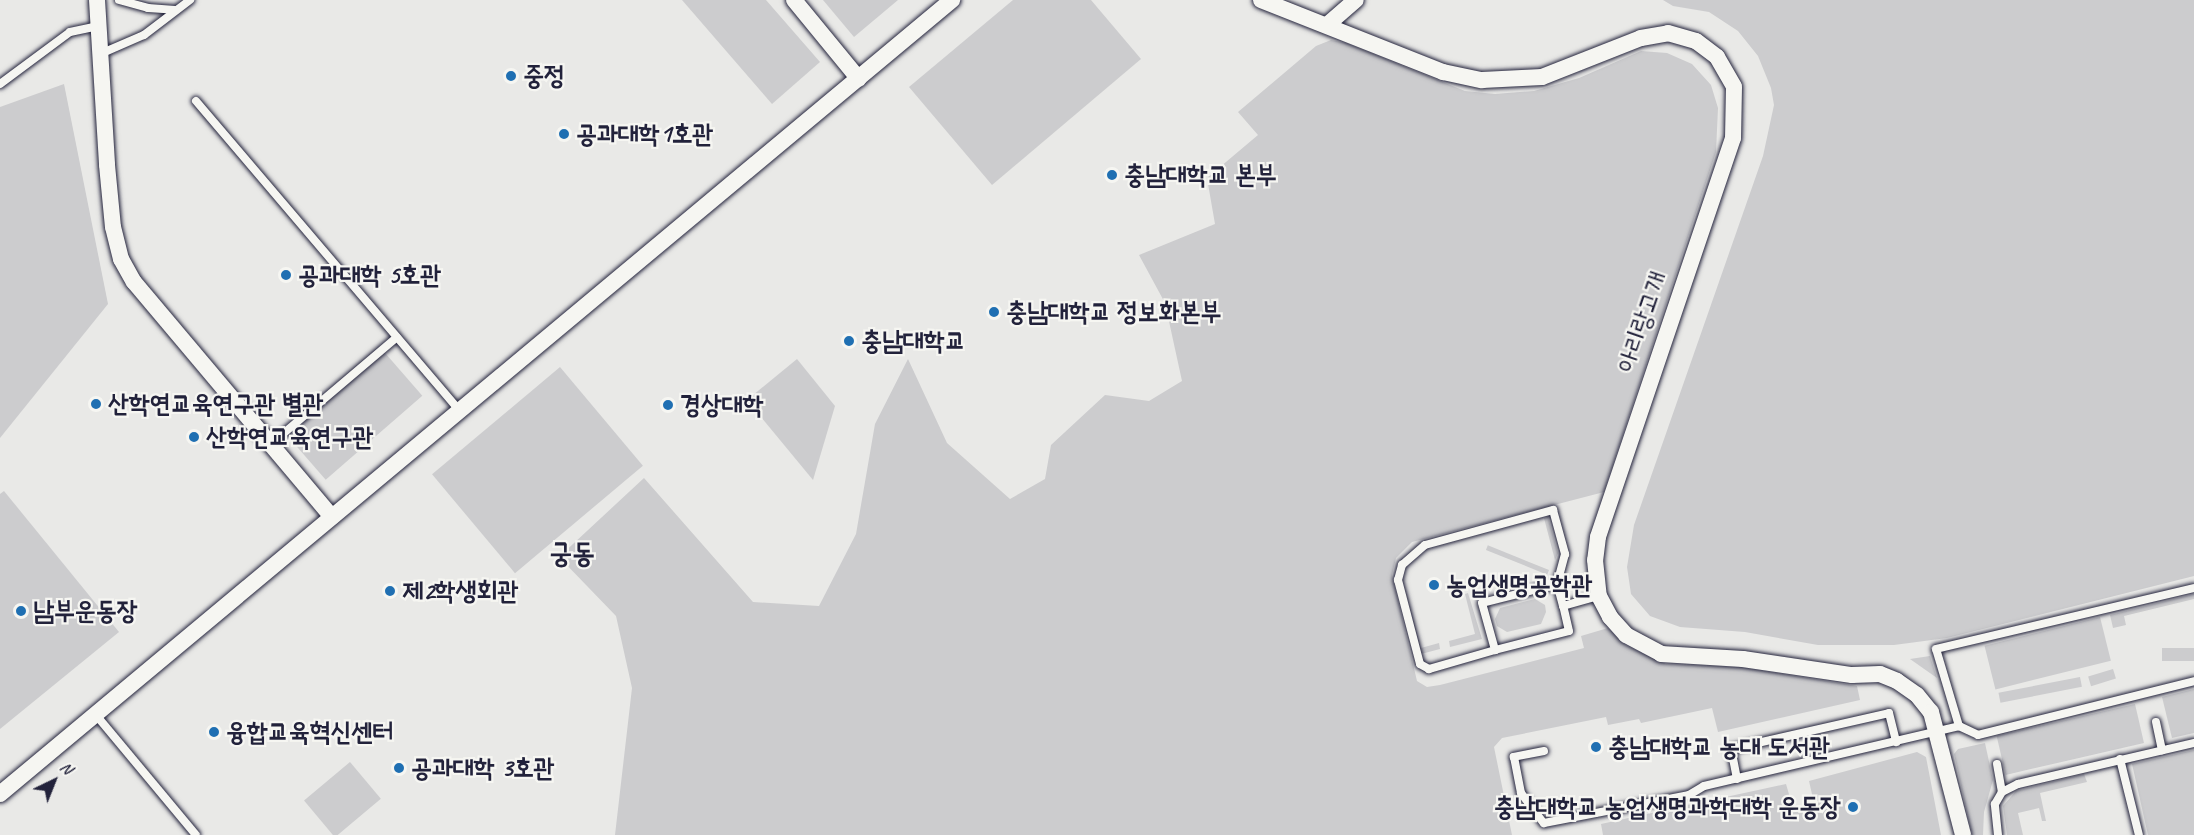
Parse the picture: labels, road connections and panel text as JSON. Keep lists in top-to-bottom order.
{
  "streets": {
    "street": ["아리랑고개"]
  },
  "districts": ["궁동"],
  "places": [
    "중정",
    "공과대학1호관",
    "충남대학교 본부",
    "공과대학 5호관",
    "충남대학교 정보화본부",
    "충남대학교",
    "산학연교육연구관 별관",
    "경상대학",
    "산학연교육연구관",
    "농업생명공학관",
    "제2학생회관",
    "남부운동장",
    "융합교육혁신센터",
    "충남대학교 농대 도서관",
    "공과대학 3호관",
    "충남대학교 농업생명과학대학 운동장"
  ],
  "north": "top right"
}
